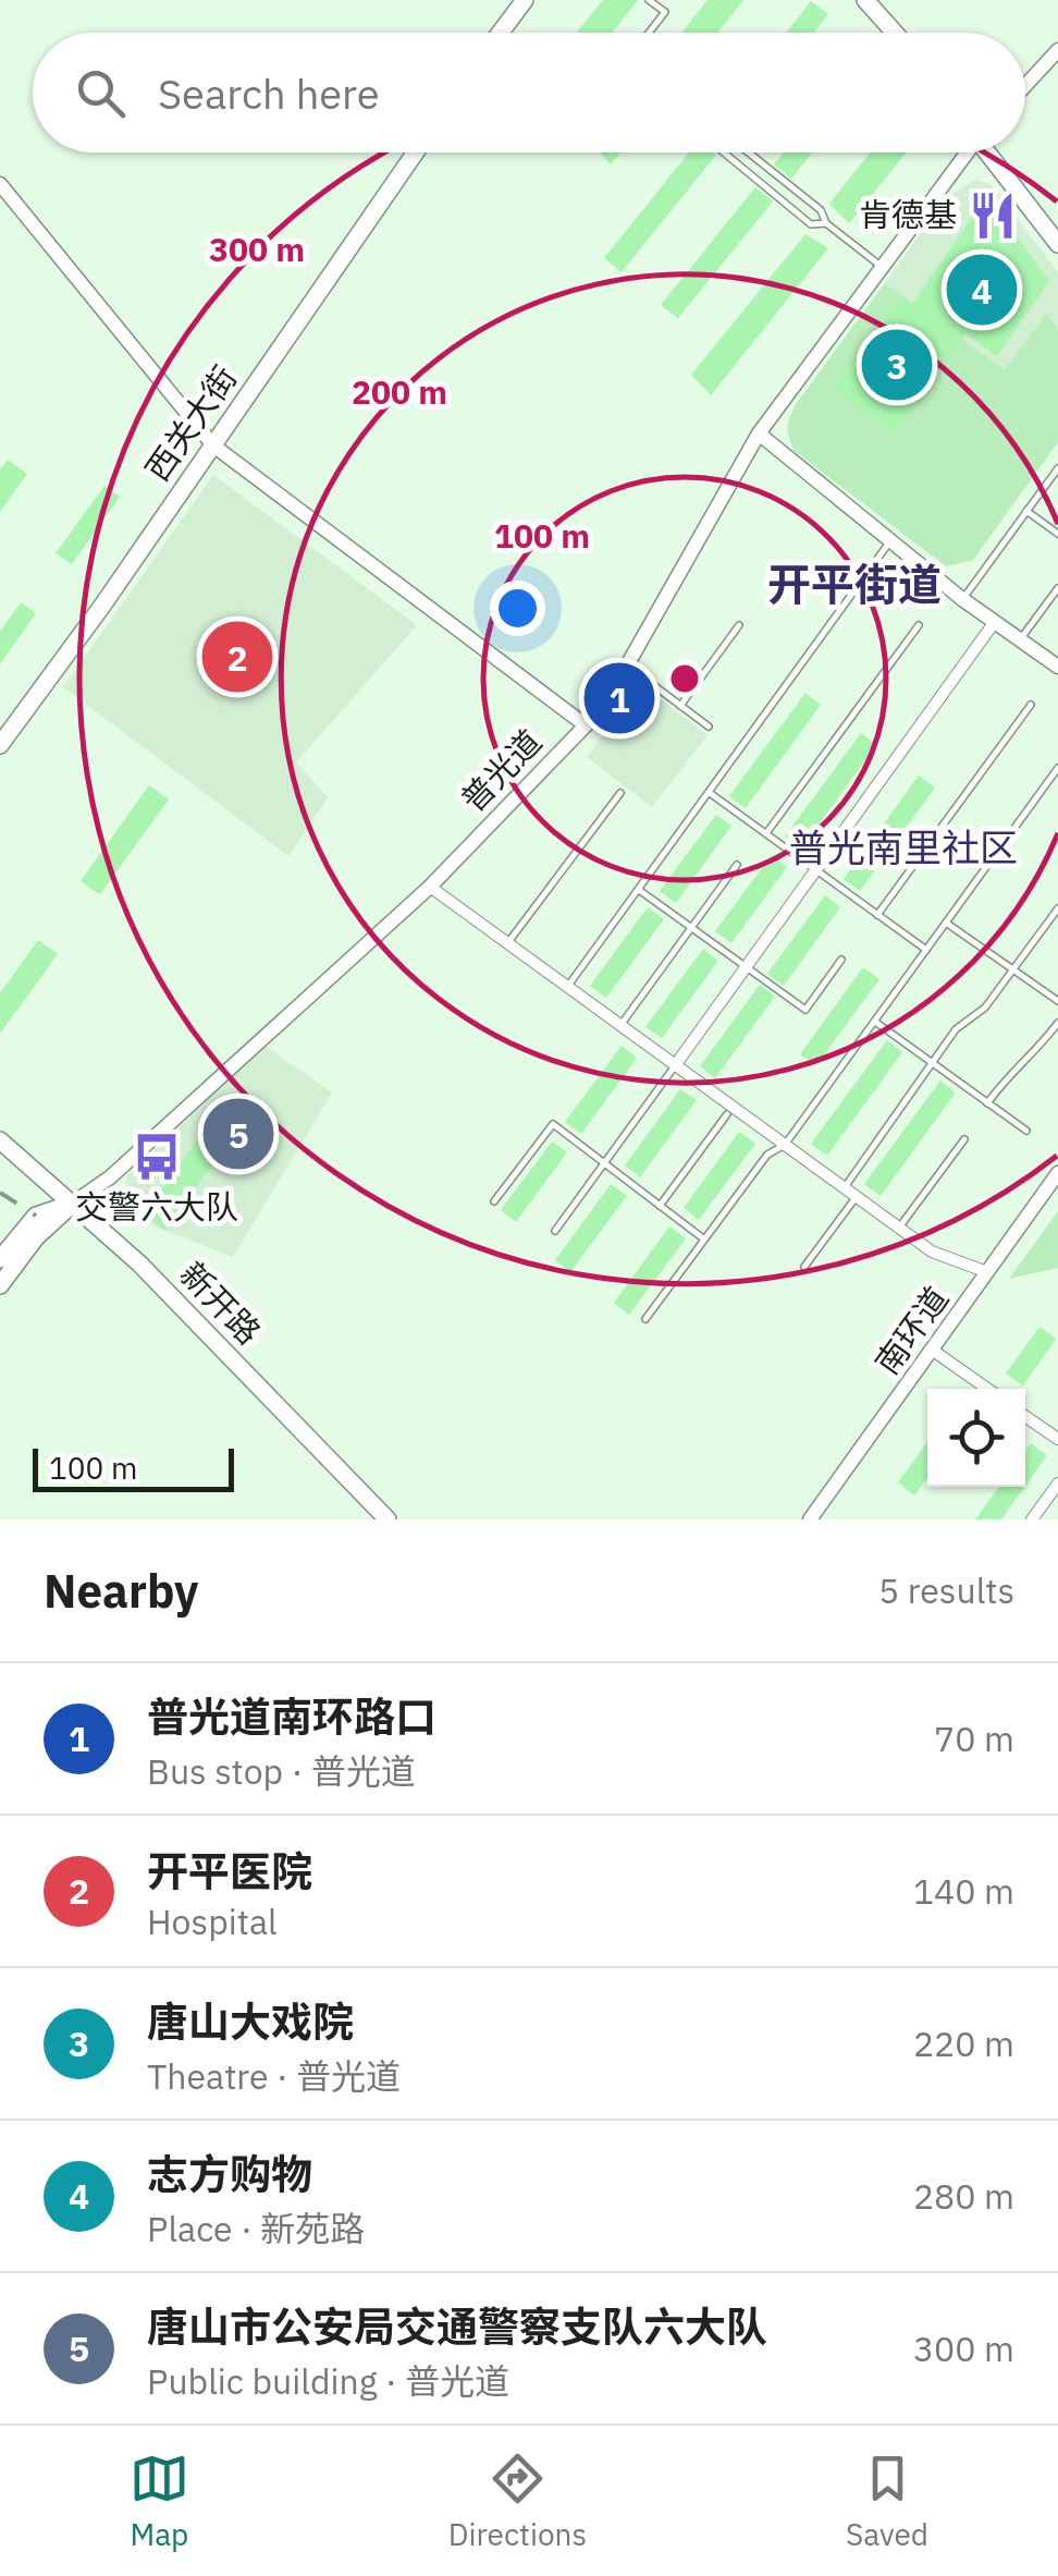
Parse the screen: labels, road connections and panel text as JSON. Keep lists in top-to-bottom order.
{
  "streets": {
    "main road": ["西关大街", "普光道", "新开路"],
    "street": ["南环道"]
  },
  "crossings": [
    ["普光道", "新开路"]
  ],
  "districts": ["开平街道", "普光南里社区"],
  "places": {
    "restaurant": ["肯德基"],
    "bus stop": ["交警六大队"]
  },
  "scale_bar": "100 m",
  "page": {
    "search": "Search here",
    "pins": [
      "4",
      "3",
      "2",
      "1",
      "5"
    ],
    "scale": "100 m",
    "heading": ["Nearby", "5 results"],
    "list": [
      {
        "mark": "1",
        "name": "普光道南环路口",
        "note": "Bus stop · 普光道",
        "value": "70 m"
      },
      {
        "mark": "2",
        "name": "开平医院",
        "note": "Hospital",
        "value": "140 m"
      },
      {
        "mark": "3",
        "name": "唐山大戏院",
        "note": "Theatre · 普光道",
        "value": "220 m"
      },
      {
        "mark": "4",
        "name": "志方购物",
        "note": "Place · 新苑路",
        "value": "280 m"
      },
      {
        "mark": "5",
        "name": "唐山市公安局交通警察支队六大队",
        "note": "Public building · 普光道",
        "value": "300 m"
      }
    ],
    "nav": ["Map", "Directions", "Saved"]
  },
  "rings": ["300 m", "200 m", "100 m"]
}
